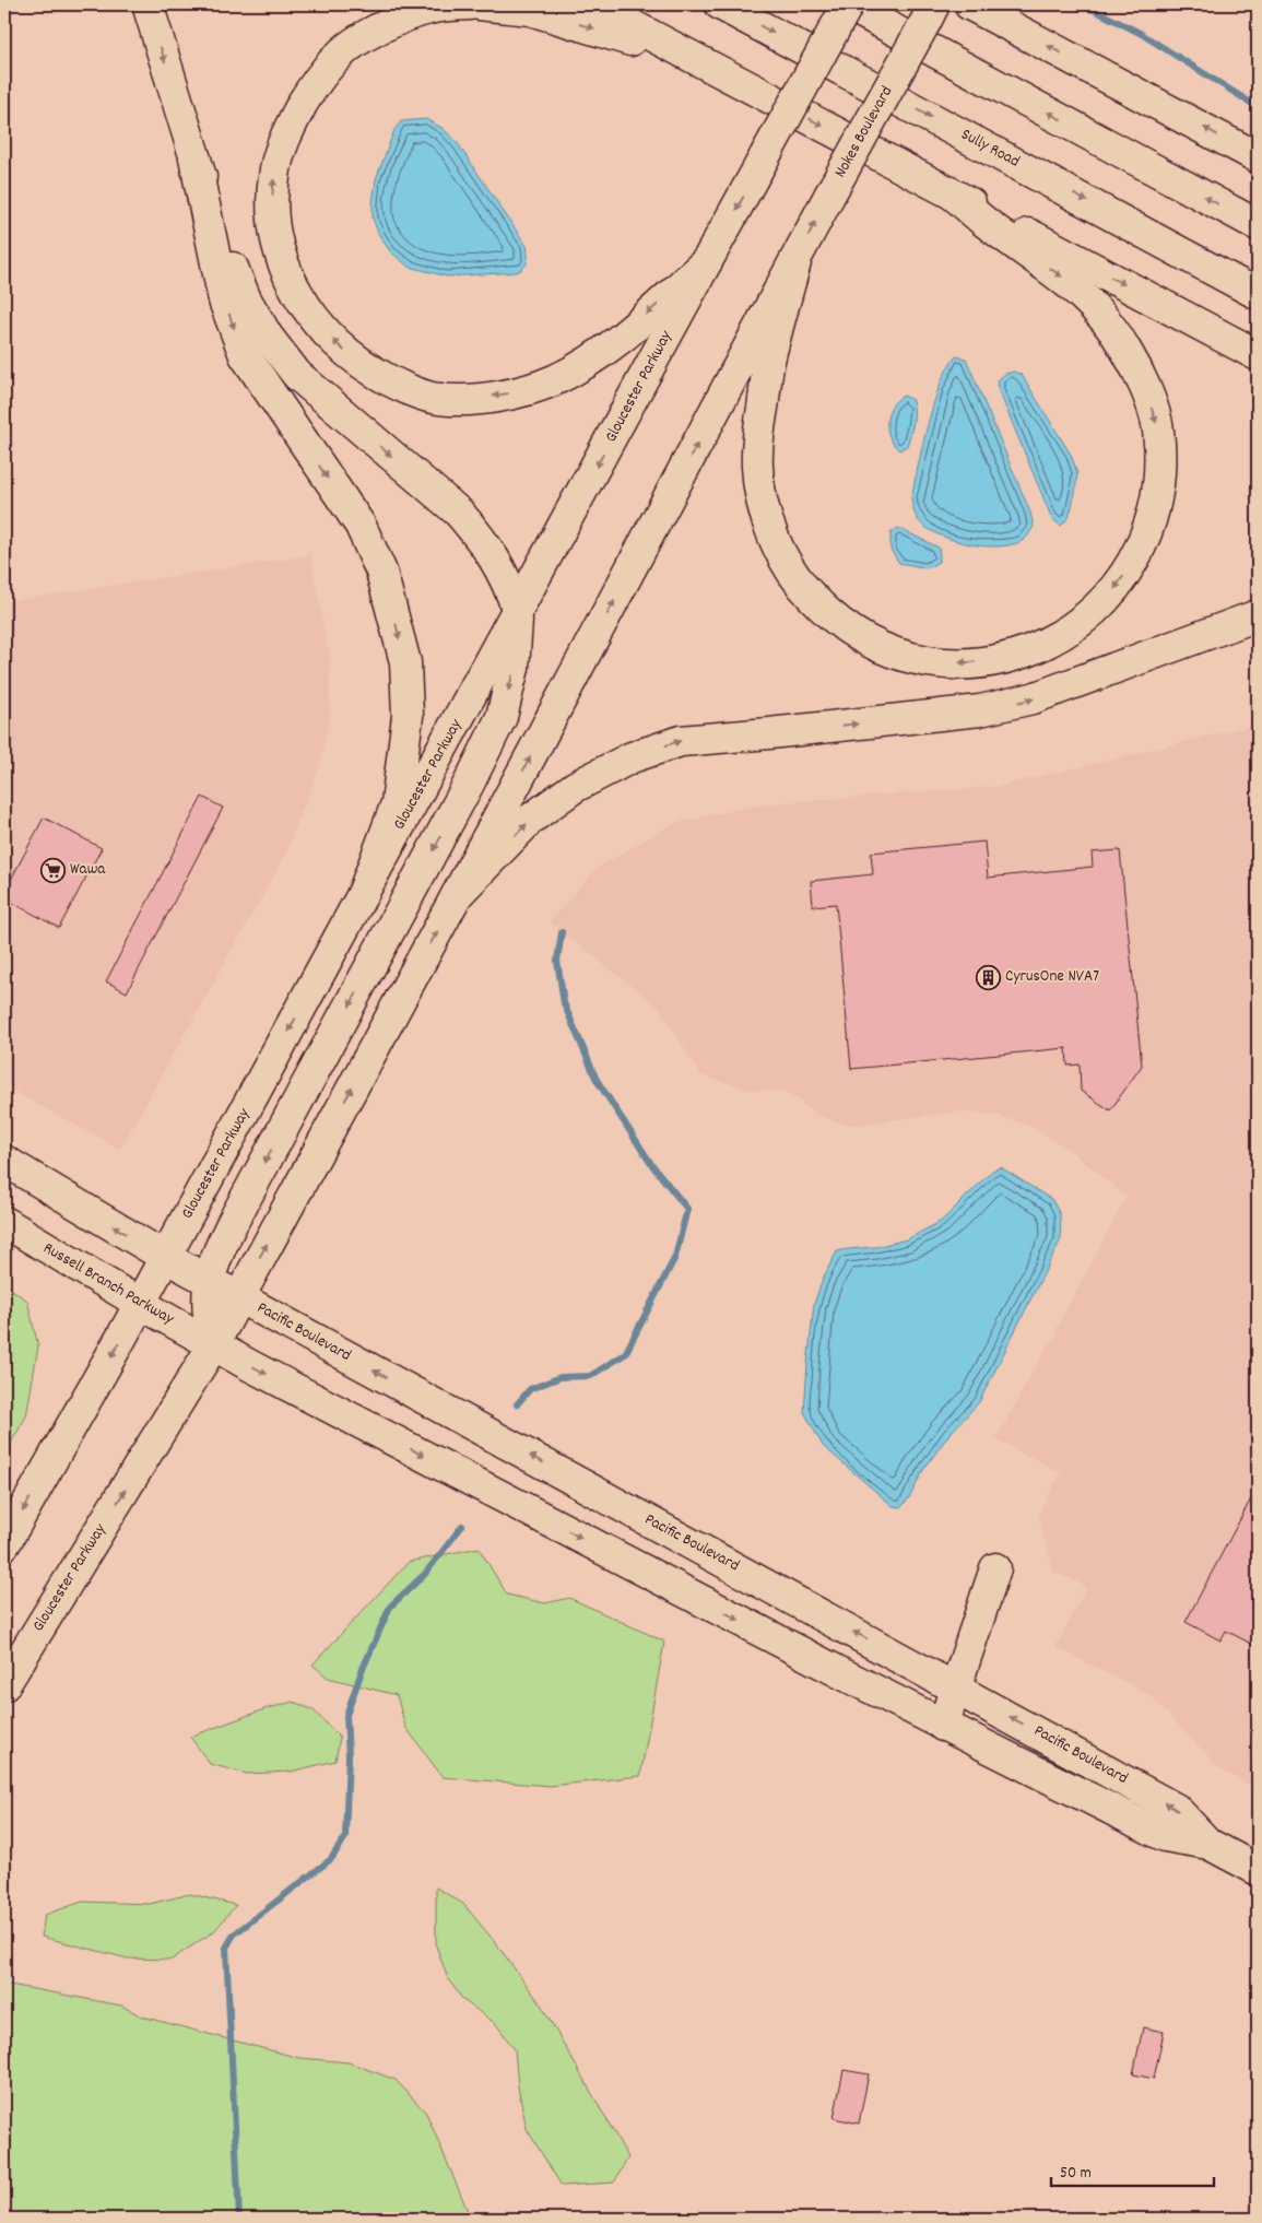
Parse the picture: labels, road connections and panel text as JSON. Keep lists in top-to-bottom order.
{
  "streets": {
    "main road": [
      "Nokes Boulevard",
      "Sully Road",
      "Gloucester Parkway",
      "Russell Branch Parkway",
      "Pacific Boulevard"
    ]
  },
  "crossings": [
    ["Nokes Boulevard", "Gloucester Parkway"],
    ["Gloucester Parkway", "Russell Branch Parkway"],
    ["Gloucester Parkway", "Pacific Boulevard"],
    ["Russell Branch Parkway", "Pacific Boulevard"]
  ],
  "one_way": ["Nokes Boulevard"],
  "places": {
    "supermarket": ["Wawa"],
    "building": ["CyrusOne NVA7"]
  },
  "scale_bar": "50 m"
}
